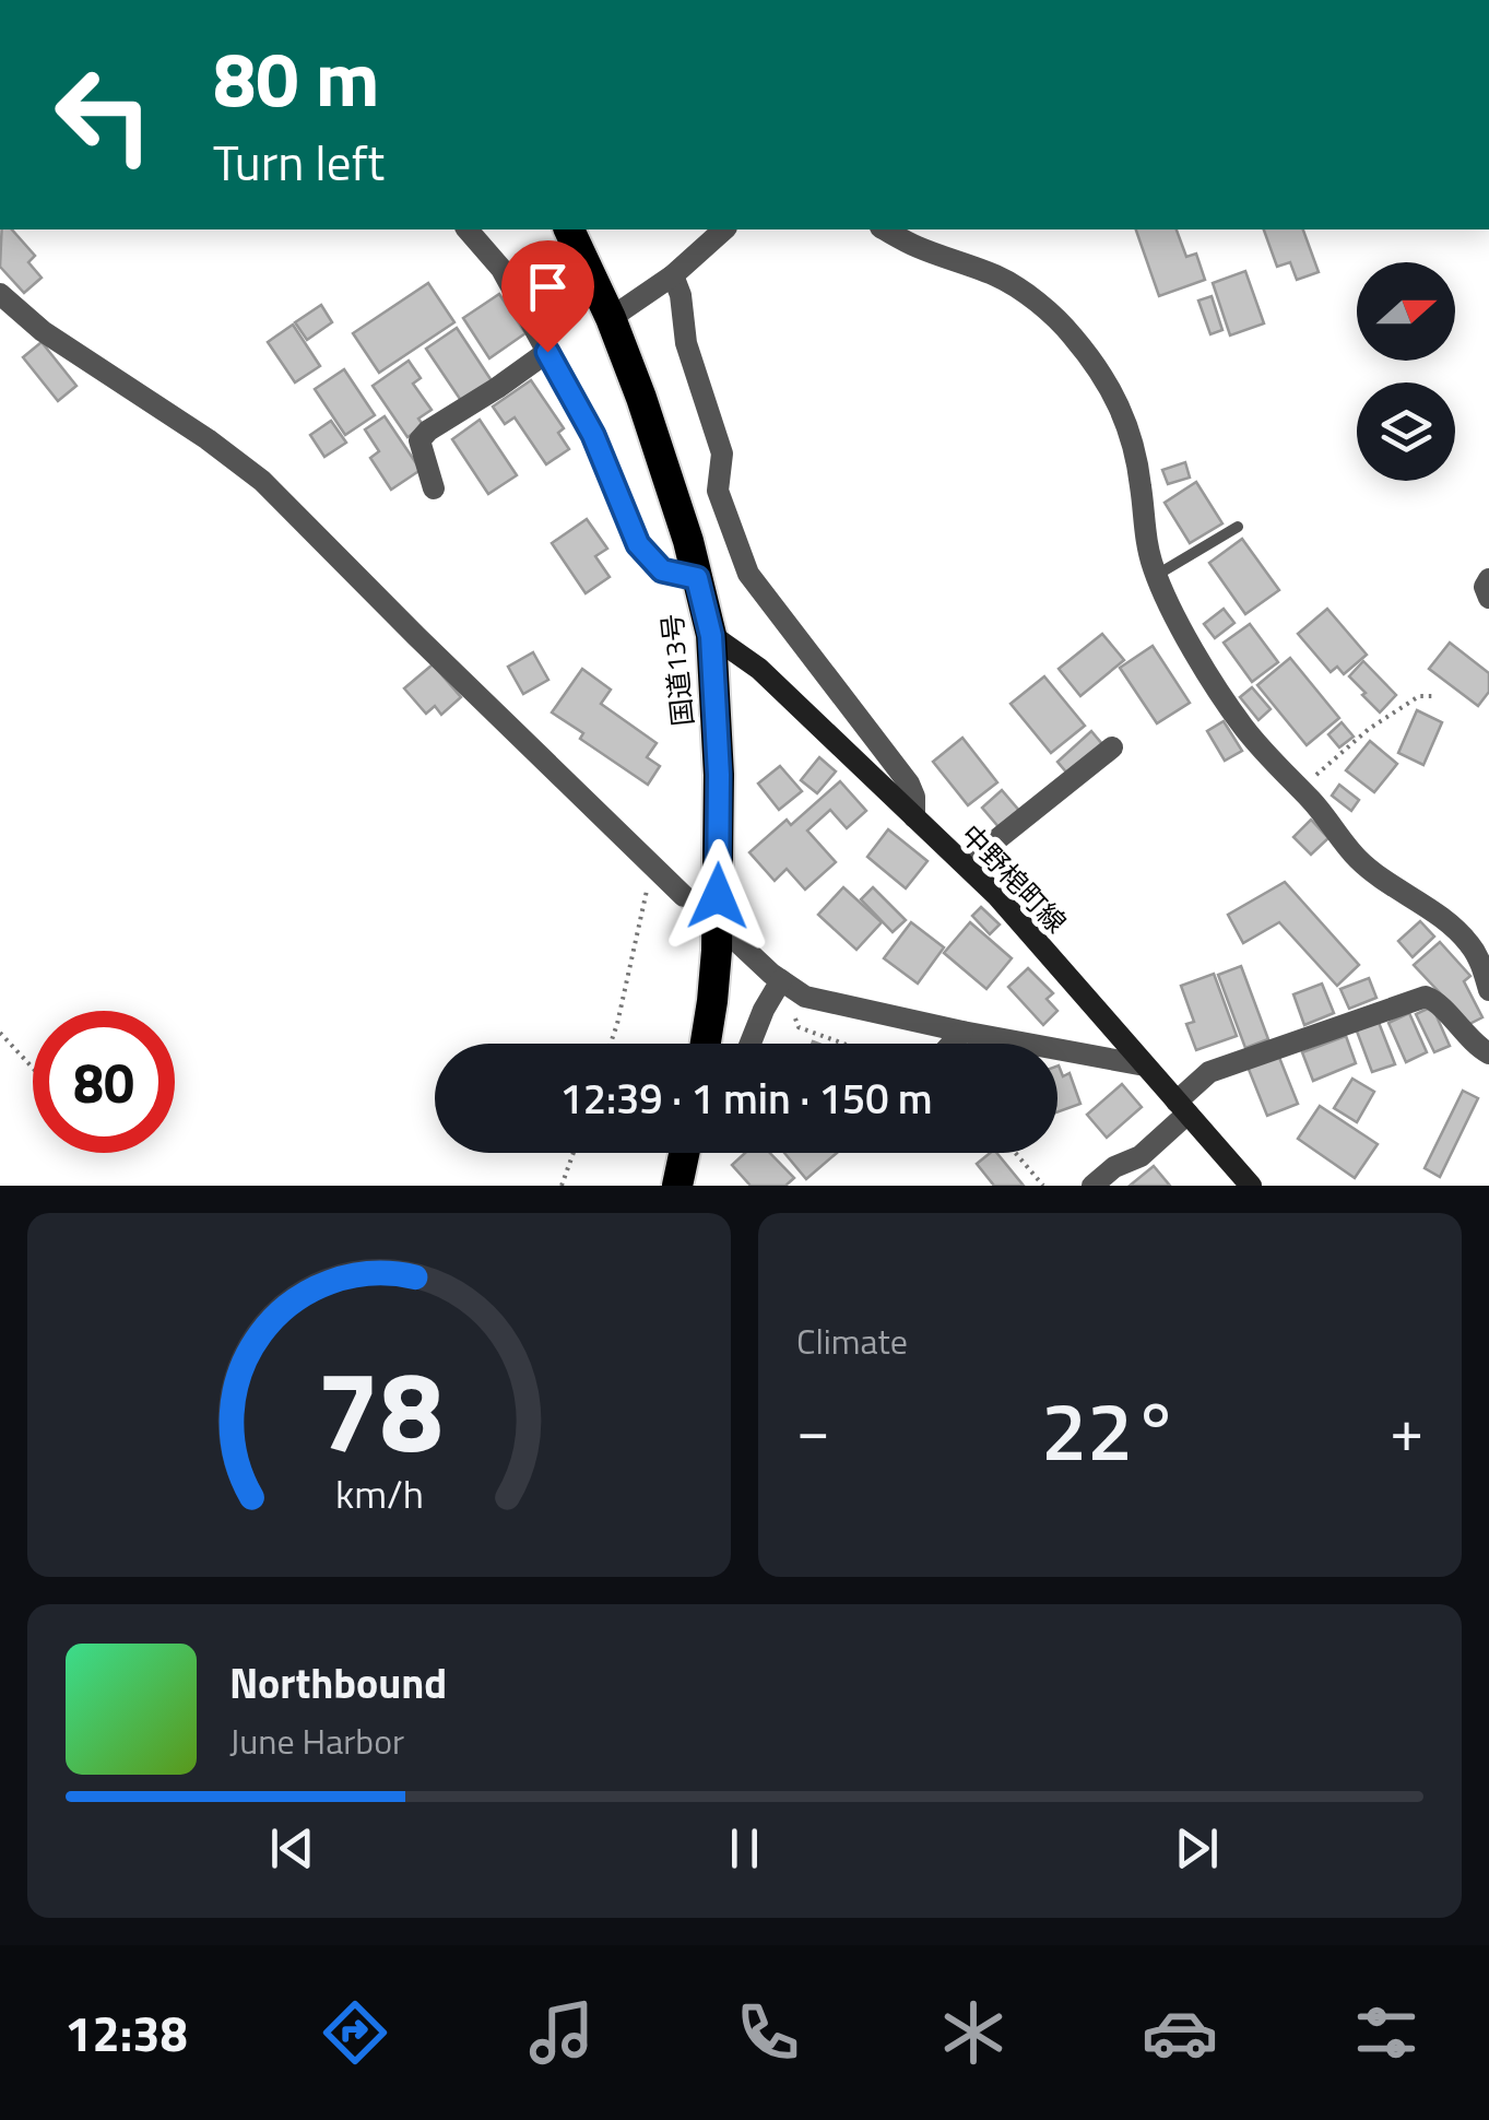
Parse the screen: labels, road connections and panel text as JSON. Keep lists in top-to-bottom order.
{
  "streets": {
    "highway": ["国道13号"],
    "main road": ["中野梍町線"]
  },
  "crossings": [
    ["国道13号", "中野梍町線"]
  ],
  "north": "right",
  "page": {
    "turn": ["80 m", "Turn left"],
    "limit": "80",
    "trip": "12:39 · 1 min · 150 m",
    "tile": "Climate",
    "heat": ["−", "22°", "+"],
    "song": ["Northbound", "June Harbor"],
    "tabs": "12:38",
    "gauge": ["78", "km/h"]
  }
}
